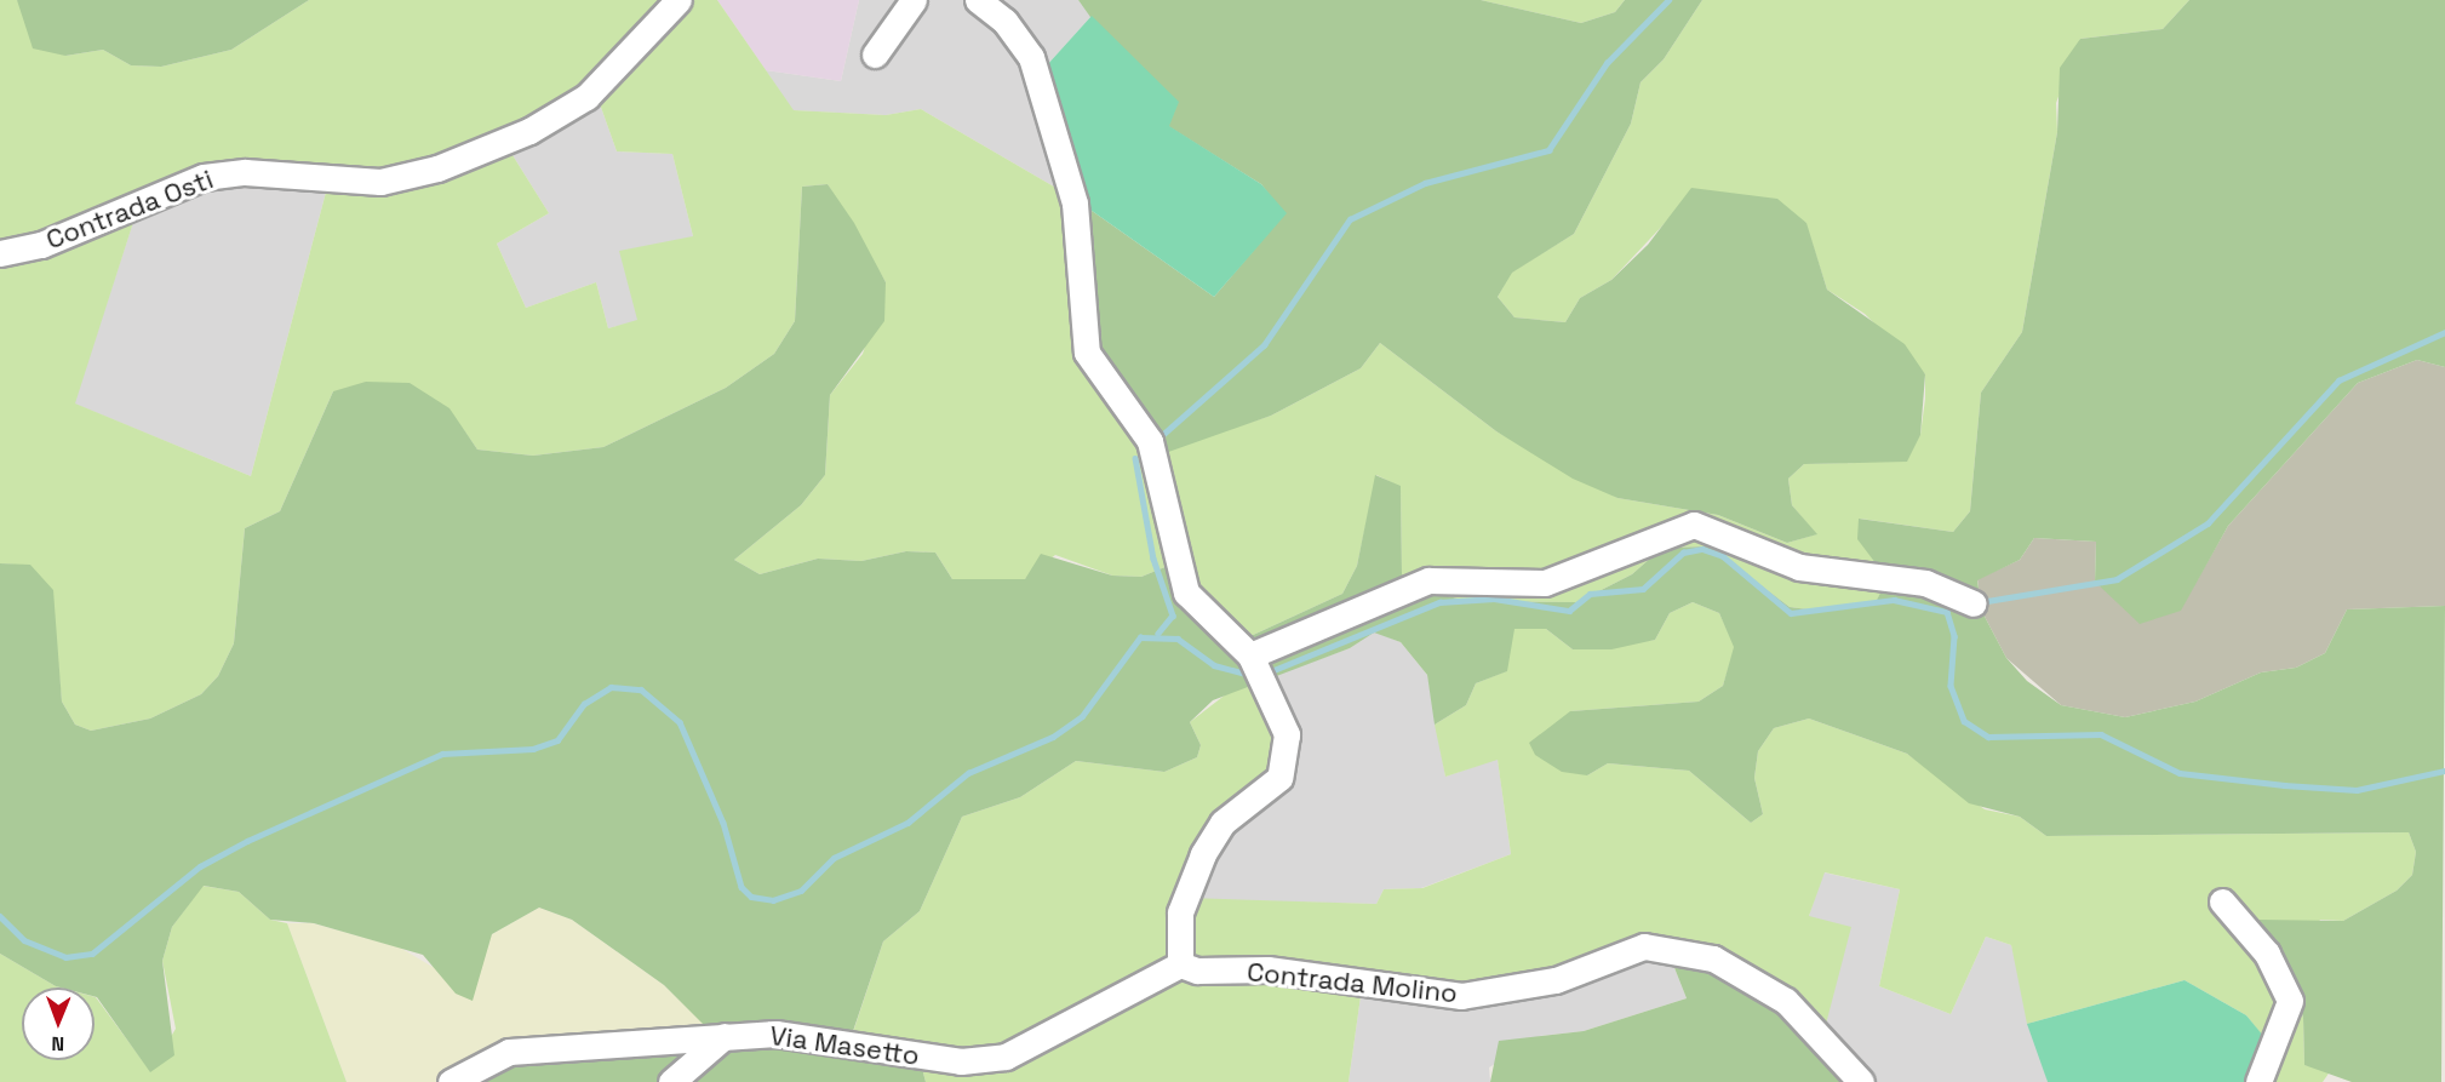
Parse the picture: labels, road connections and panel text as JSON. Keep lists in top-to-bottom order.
{
  "streets": {
    "street": ["Contrada Osti", "Contrada Molino", "Via Masetto"]
  },
  "crossings": [
    ["Contrada Molino", "Via Masetto"]
  ],
  "north": "bottom"
}
